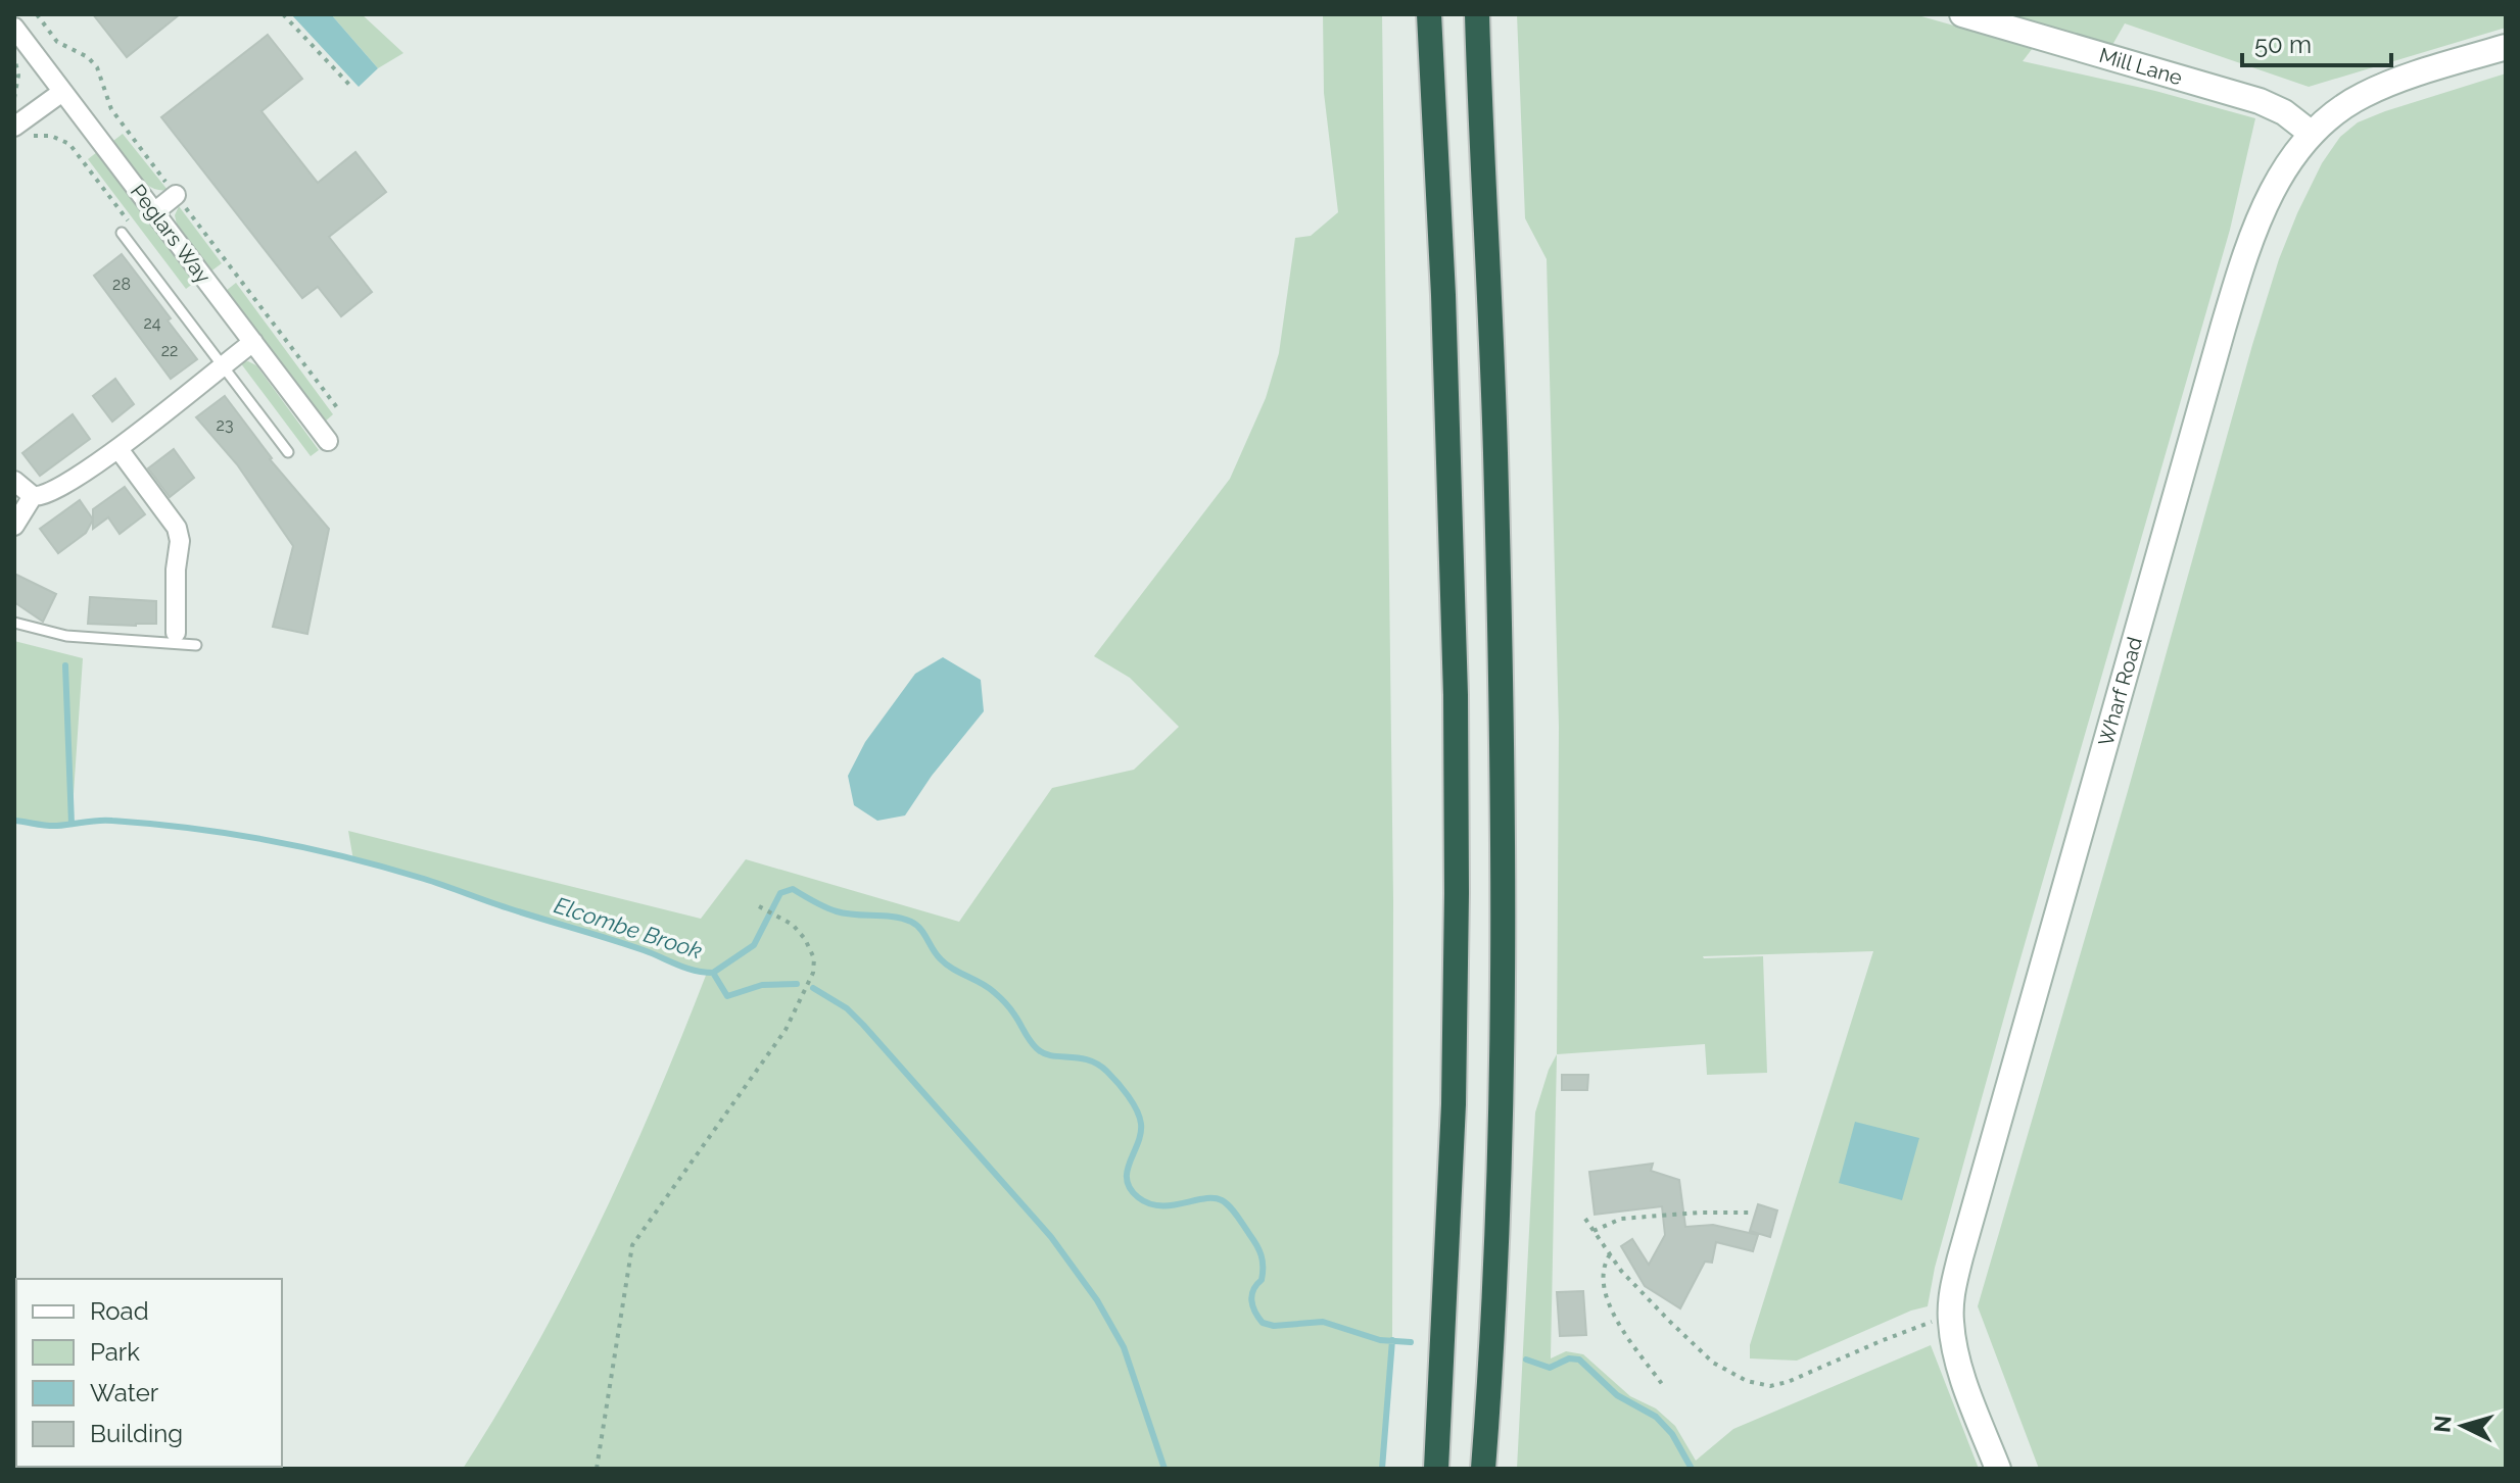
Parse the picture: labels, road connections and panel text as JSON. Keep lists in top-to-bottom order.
{
  "streets": {
    "main road": ["Mill Lane", "Wharf Road"],
    "street": ["Peglars Way"]
  },
  "crossings": [
    ["Mill Lane", "Wharf Road"]
  ],
  "water": ["Elcombe Brook"],
  "house_numbers": [
    "28",
    "24",
    "22",
    "23"
  ],
  "legend": [
    "Road",
    "Park",
    "Water",
    "Building"
  ],
  "scale_bar": "50 m",
  "north": "left"
}
